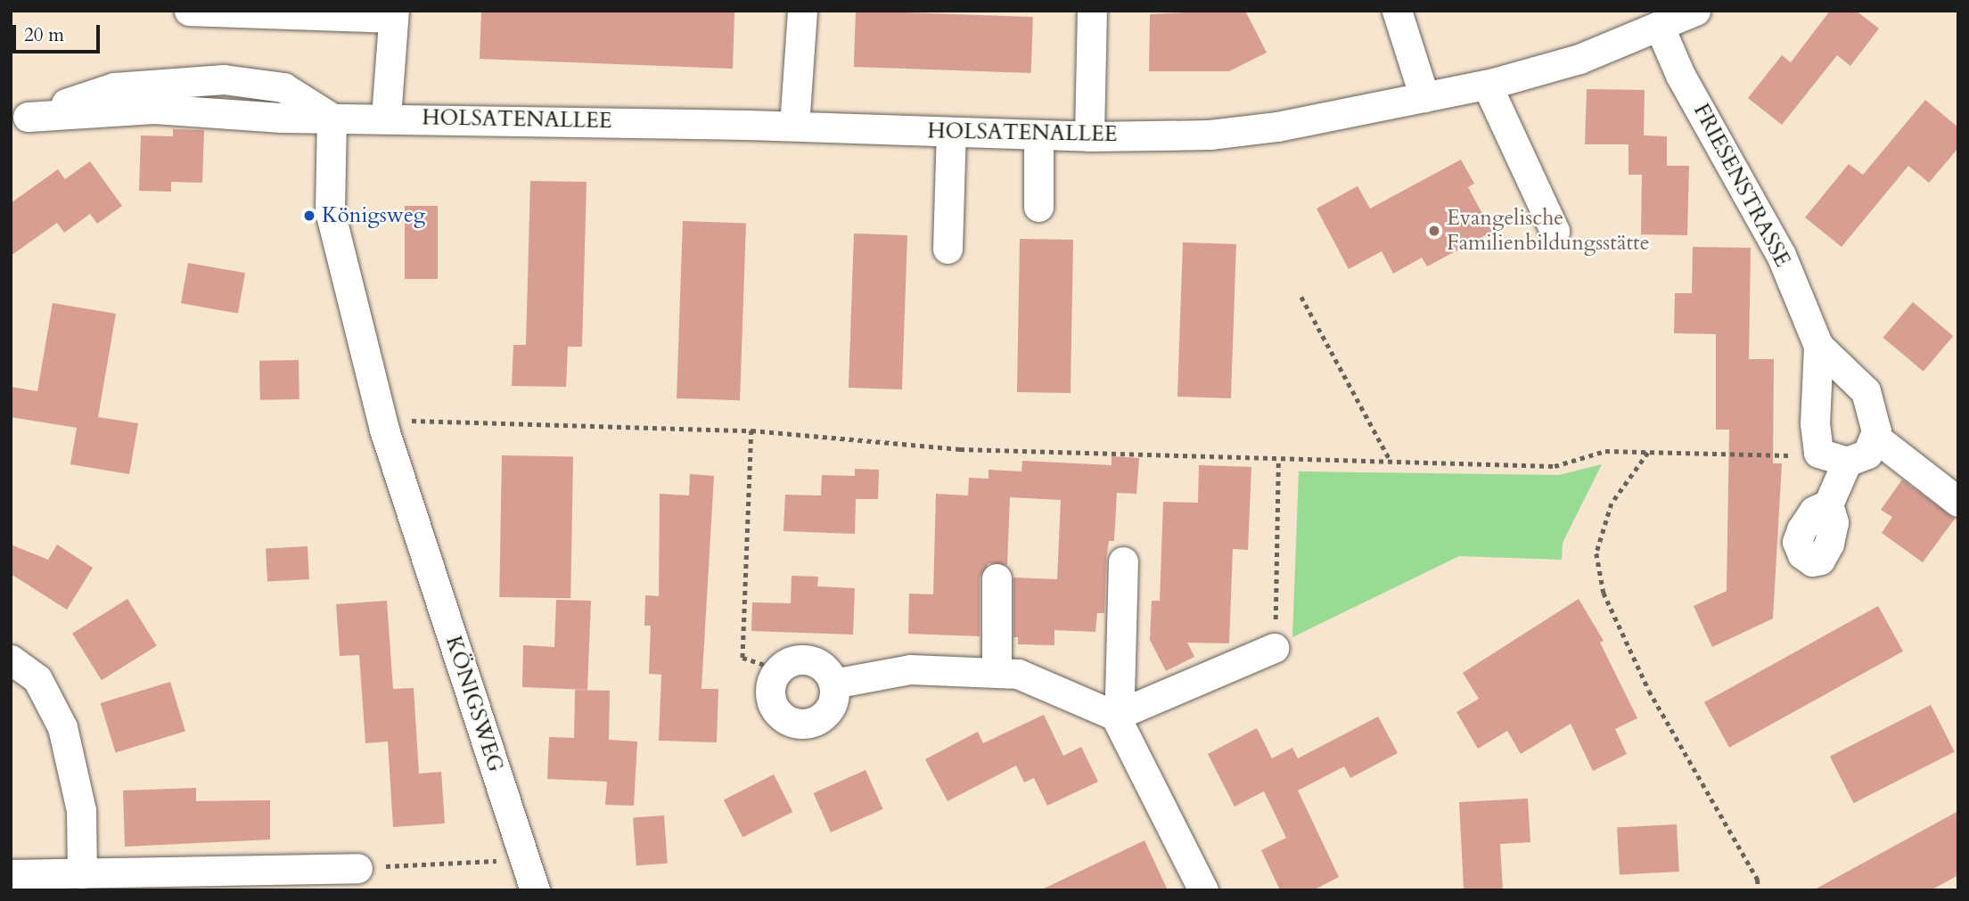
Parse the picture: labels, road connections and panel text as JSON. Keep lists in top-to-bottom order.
{
  "streets": {
    "street": ["HOLSATENALLEE", "FRIESENSTRASSE", "KÖNIGSWEG"]
  },
  "crossings": [
    ["HOLSATENALLEE", "FRIESENSTRASSE"],
    ["HOLSATENALLEE", "KÖNIGSWEG"]
  ],
  "places": ["Königsweg", "Evangelische Familienbildungsstätte"],
  "scale_bar": "20 m"
}
